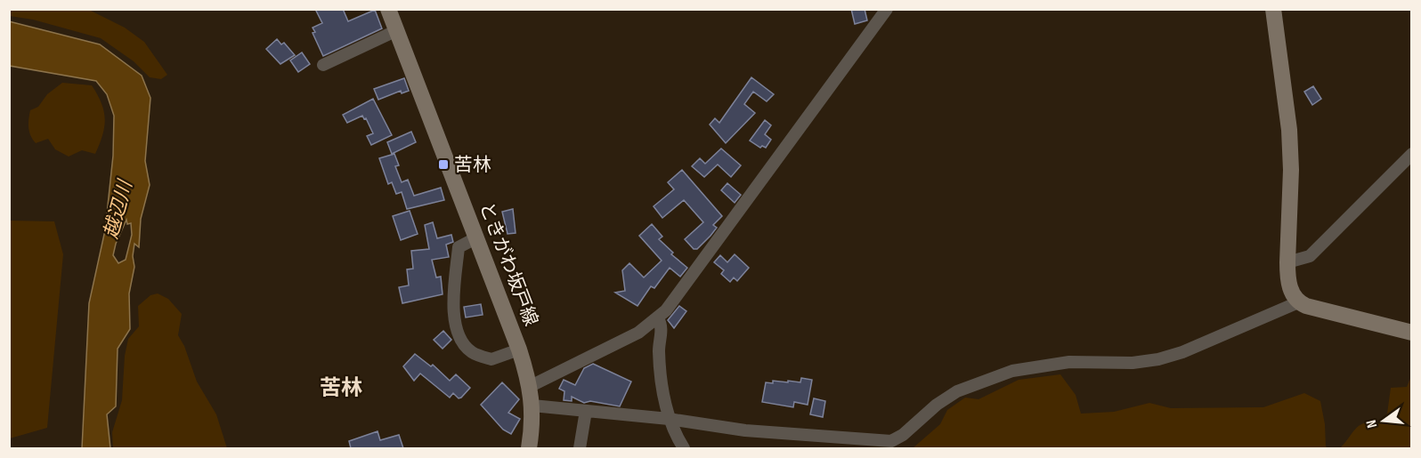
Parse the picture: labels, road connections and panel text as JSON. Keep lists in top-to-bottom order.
{
  "streets": {
    "main road": ["ときがわ坂戸線"]
  },
  "districts": ["苦林"],
  "water": ["越辺川"],
  "places": {
    "transit": ["苦林"]
  },
  "north": "left"
}
